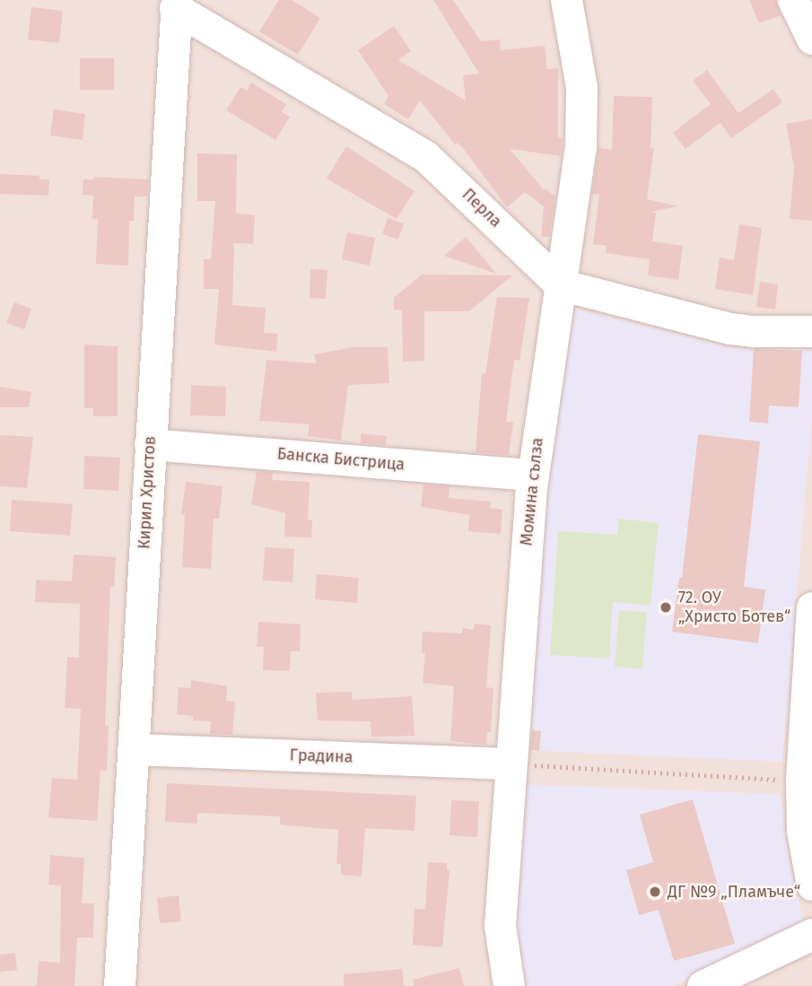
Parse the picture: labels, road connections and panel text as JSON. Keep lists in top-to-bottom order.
{
  "streets": {
    "street": [
      "Перла",
      "Банска Бистрица",
      "Момина сълза",
      "Кирил Христов",
      "Градина"
    ]
  },
  "crossings": [
    ["Перла", "Момина сълза"],
    ["Перла", "Кирил Христов"],
    ["Банска Бистрица", "Момина сълза"],
    ["Банска Бистрица", "Кирил Христов"],
    ["Момина сълза", "Градина"],
    ["Кирил Христов", "Градина"]
  ],
  "places": ["72. ОУ „Христо Ботев“", "ДГ №9 „Пламъче“"]
}
